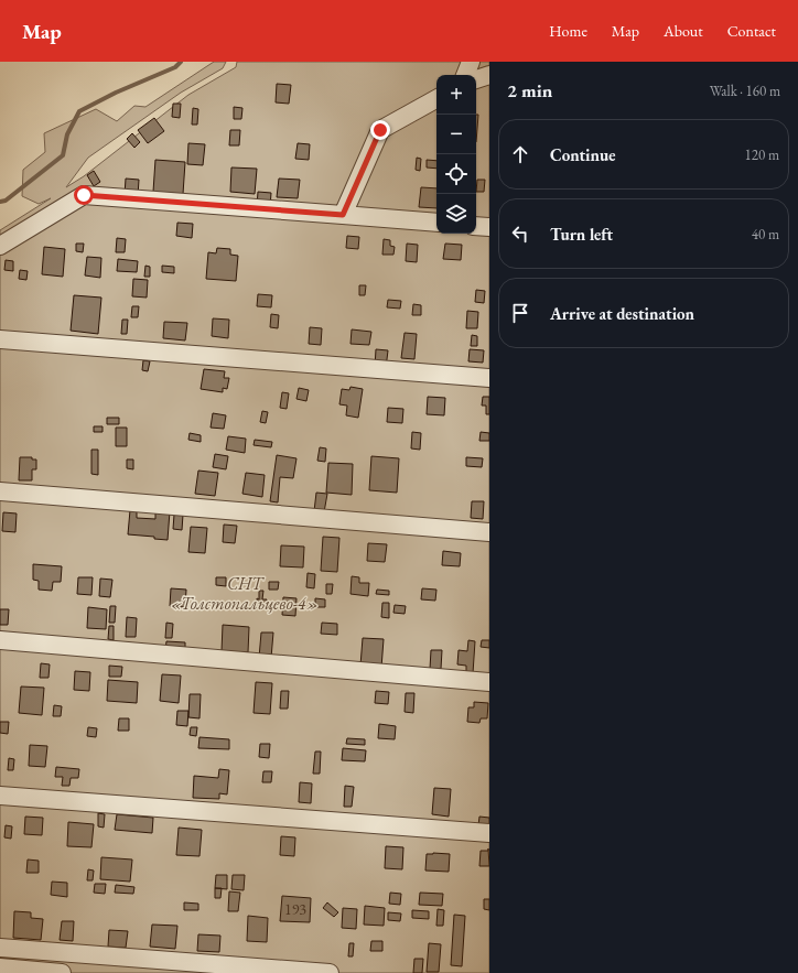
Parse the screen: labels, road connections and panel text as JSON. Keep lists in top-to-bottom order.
{
  "parks": ["СНТ «Толстопальцево-4»"],
  "house_numbers": ["193"],
  "page": {
    "header": "Map",
    "nav": [
      "Home",
      "Map",
      "About",
      "Contact"
    ],
    "heading": ["2 min", "Walk · 160 m"],
    "map_buttons": ["+", "−"],
    "list": [
      ["Continue", "120 m"],
      ["Turn left", "40 m"],
      "Arrive at destination"
    ]
  }
}
